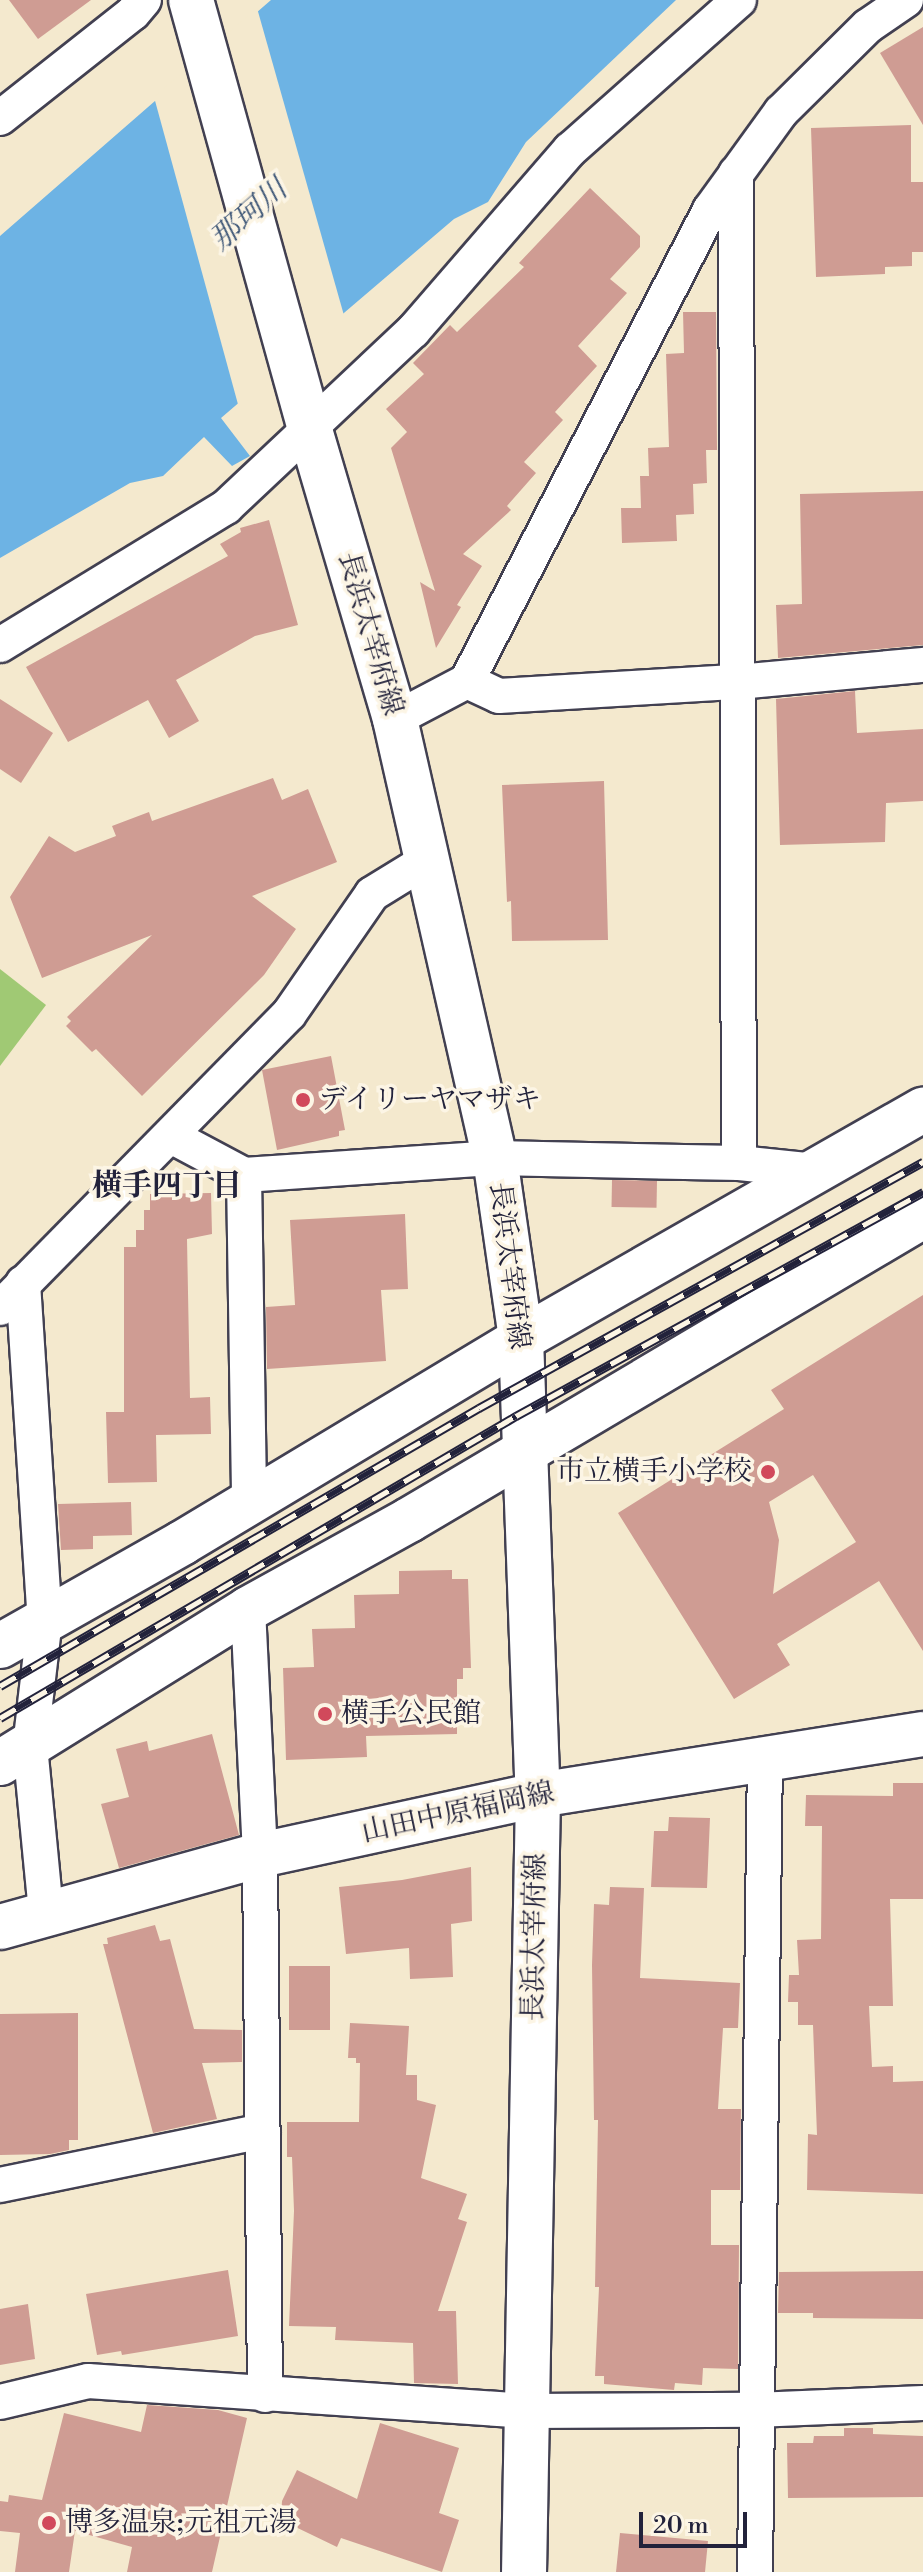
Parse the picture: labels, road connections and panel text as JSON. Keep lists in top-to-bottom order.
{
  "streets": {
    "street": ["長浜太宰府線", "山田中原福岡線"]
  },
  "crossings": [
    ["長浜太宰府線", "山田中原福岡線"]
  ],
  "districts": ["横手四丁目"],
  "water": ["那珂川"],
  "places": [
    "デイリーヤマザキ",
    "市立横手小学校",
    "横手公民館",
    "博多温泉;元祖元湯"
  ],
  "scale_bar": "20 m"
}
